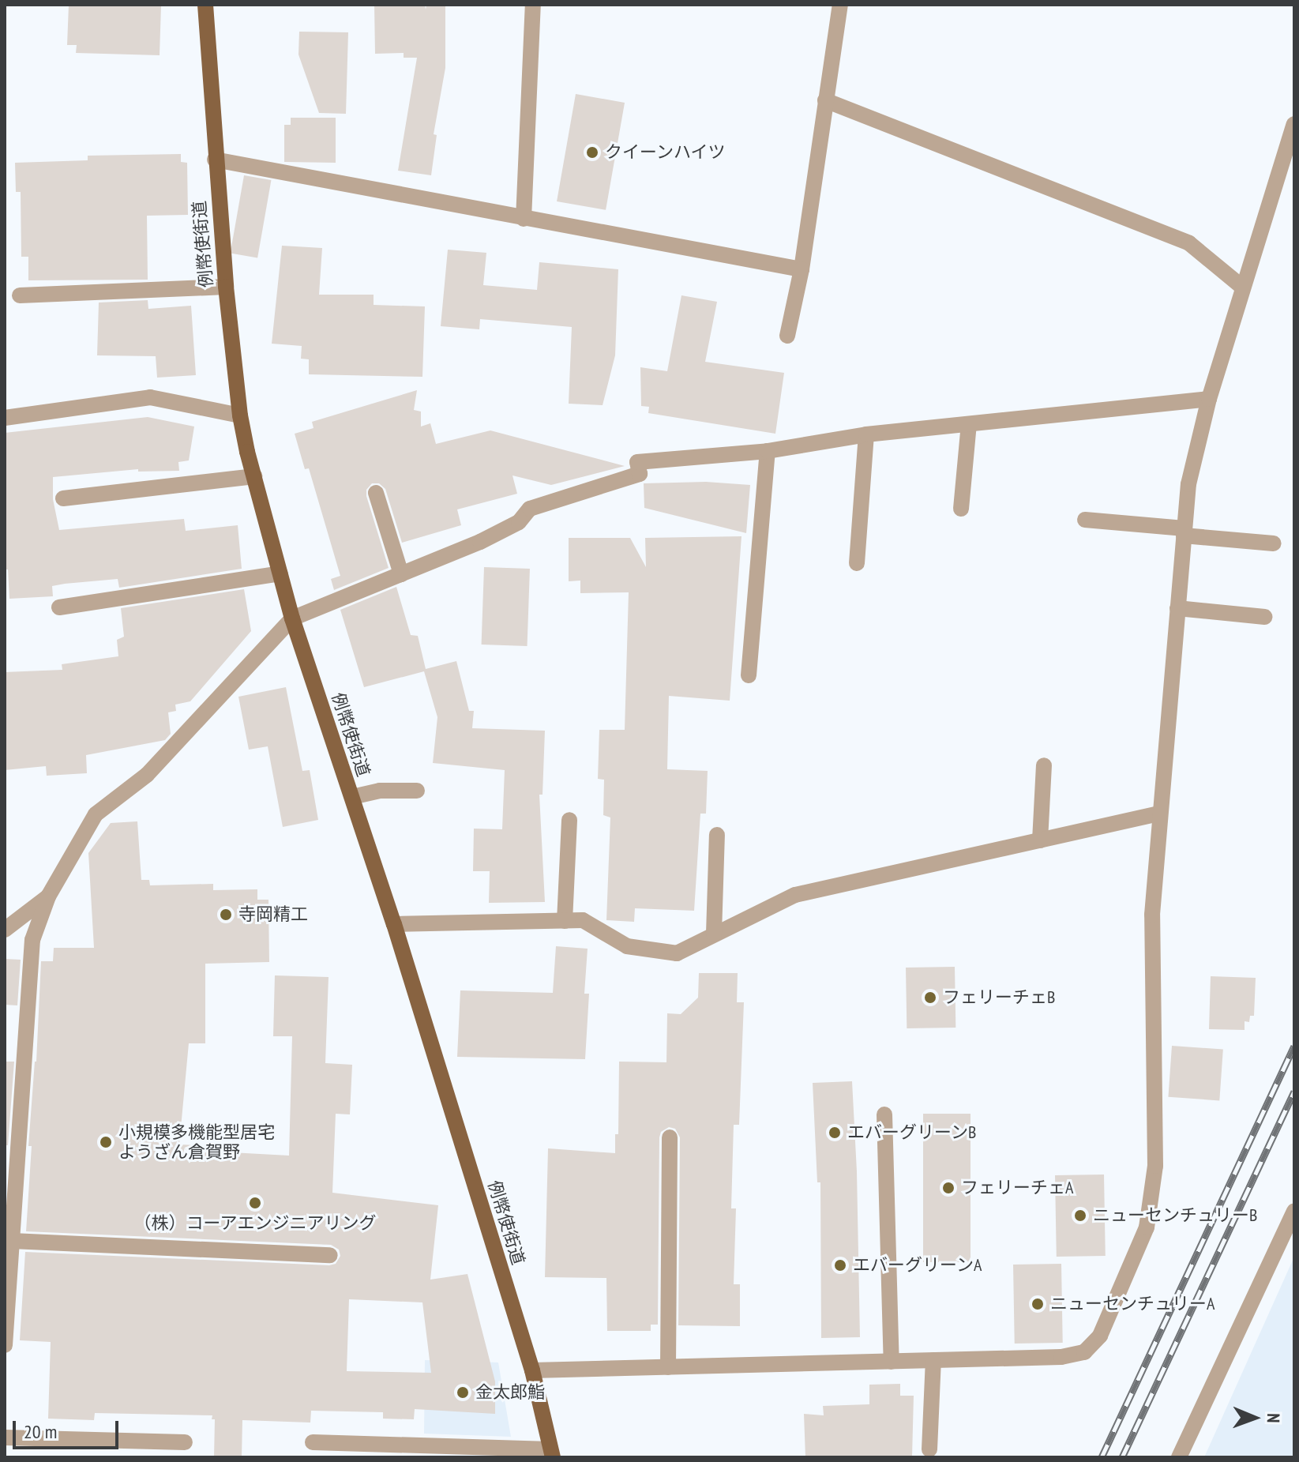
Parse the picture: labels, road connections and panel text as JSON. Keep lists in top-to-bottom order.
{
  "streets": {
    "main road": ["例幣使街道"]
  },
  "places": [
    "クイーンハイツ",
    "寺岡精工",
    "フェリーチェB",
    "エバーグリーンB",
    "小規模多機能型居宅 ようざん倉賀野",
    "フェリーチェA",
    "（株）コーアエンジニアリング",
    "ニューセンチュリーB",
    "エバーグリーンA",
    "ニューセンチュリーA",
    "金太郎鮨"
  ],
  "scale_bar": "20 m",
  "north": "right"
}
